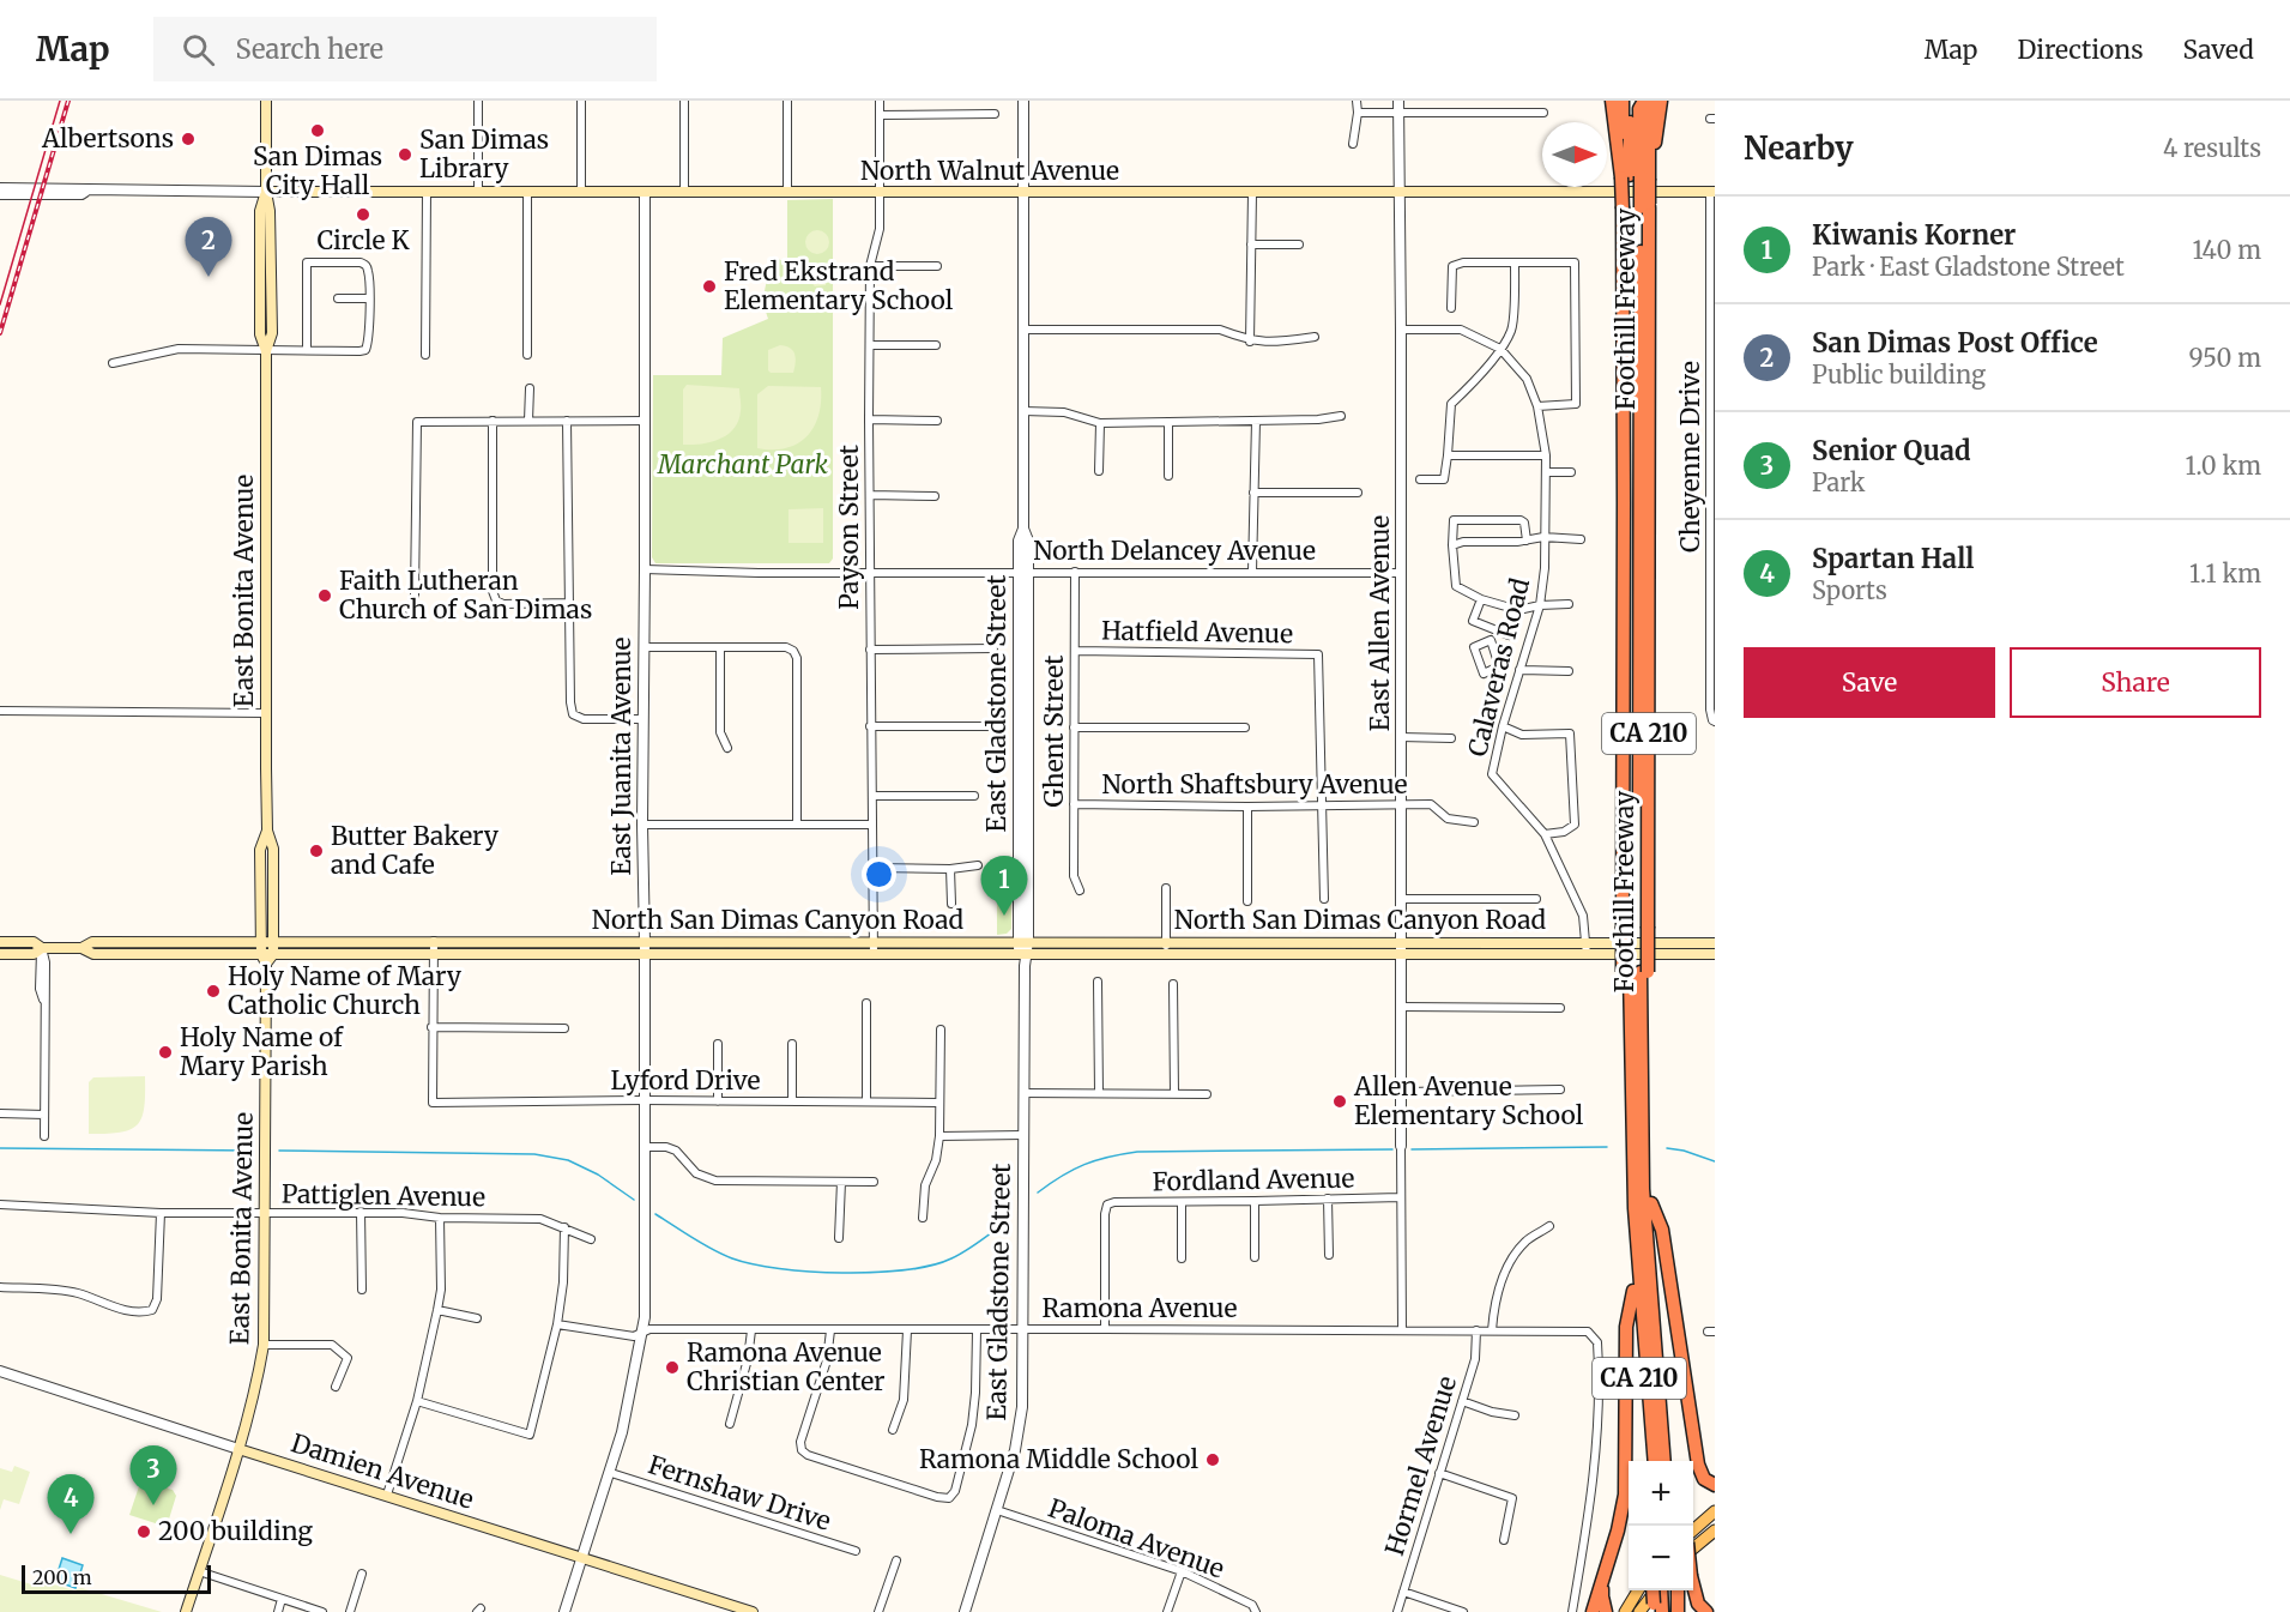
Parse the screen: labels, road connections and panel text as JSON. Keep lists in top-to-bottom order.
{
  "streets": {
    "highway": ["Foothill Freeway", "CA 210"],
    "main road": [
      "North Walnut Avenue",
      "East Bonita Avenue",
      "North San Dimas Canyon Road",
      "Damien Avenue"
    ],
    "street": [
      "Cheyenne Drive",
      "Payson Street",
      "North Delancey Avenue",
      "East Allen Avenue",
      "Hatfield Avenue",
      "Calaveras Road",
      "East Gladstone Street",
      "Ghent Street",
      "East Juanita Avenue",
      "North Shaftsbury Avenue",
      "Lyford Drive",
      "Fordland Avenue",
      "Pattiglen Avenue",
      "Ramona Avenue",
      "Hormel Avenue",
      "Fernshaw Drive",
      "Paloma Avenue"
    ]
  },
  "crossings": [
    ["North Walnut Avenue", "Cheyenne Drive"],
    ["North Walnut Avenue", "Payson Street"],
    ["North Walnut Avenue", "East Bonita Avenue"],
    ["North Walnut Avenue", "East Allen Avenue"],
    ["North Walnut Avenue", "East Gladstone Street"],
    ["North Walnut Avenue", "East Juanita Avenue"],
    ["Payson Street", "North Delancey Avenue"],
    ["Payson Street", "North San Dimas Canyon Road"],
    ["North Delancey Avenue", "East Allen Avenue"],
    ["North Delancey Avenue", "East Gladstone Street"],
    ["North Delancey Avenue", "Ghent Street"],
    ["North Delancey Avenue", "East Juanita Avenue"],
    ["East Bonita Avenue", "North San Dimas Canyon Road"],
    ["East Bonita Avenue", "Pattiglen Avenue"],
    ["East Bonita Avenue", "Damien Avenue"],
    ["East Allen Avenue", "Calaveras Road"],
    ["East Allen Avenue", "North Shaftsbury Avenue"],
    ["East Allen Avenue", "North San Dimas Canyon Road"],
    ["Hatfield Avenue", "Ghent Street"],
    ["Hatfield Avenue", "North Shaftsbury Avenue"],
    ["Calaveras Road", "North San Dimas Canyon Road"],
    ["East Gladstone Street", "North San Dimas Canyon Road"],
    ["East Gladstone Street", "Ramona Avenue"],
    ["East Gladstone Street", "Paloma Avenue"],
    ["Ghent Street", "North Shaftsbury Avenue"],
    ["East Juanita Avenue", "North San Dimas Canyon Road"],
    ["East Juanita Avenue", "Lyford Drive"],
    ["East Juanita Avenue", "Ramona Avenue"],
    ["East Juanita Avenue", "Damien Avenue"],
    ["East Juanita Avenue", "Fernshaw Drive"],
    ["Fordland Avenue", "Ramona Avenue"],
    ["Ramona Avenue", "Hormel Avenue"]
  ],
  "parks": ["Marchant Park"],
  "places": [
    "San Dimas City Hall",
    "Albertsons",
    "San Dimas Library",
    "Circle K",
    "Fred Ekstrand Elementary School",
    "Faith Lutheran Church of San Dimas",
    "Butter Bakery and Cafe",
    "Holy Name of Mary Catholic Church",
    "Holy Name of Mary Parish",
    "Allen Avenue Elementary School",
    "Ramona Avenue Christian Center",
    "Ramona Middle School",
    "200 building"
  ],
  "scale_bar": "200 m",
  "north": "right",
  "page": {
    "header": "Map",
    "search": "Search here",
    "nav": ["Map", "Directions", "Saved"],
    "heading": ["Nearby", "4 results"],
    "list": [
      {
        "mark": "1",
        "name": "Kiwanis Korner",
        "note": "Park · East Gladstone Street",
        "value": "140 m"
      },
      {
        "mark": "2",
        "name": "San Dimas Post Office",
        "note": "Public building",
        "value": "950 m"
      },
      {
        "mark": "3",
        "name": "Senior Quad",
        "note": "Park",
        "value": "1.0 km"
      },
      {
        "mark": "4",
        "name": "Spartan Hall",
        "note": "Sports",
        "value": "1.1 km"
      }
    ],
    "pins": [
      "2",
      "1",
      "3",
      "4"
    ],
    "buttons": ["Save", "Share"],
    "map_buttons": ["+", "−"],
    "scale": "200 m"
  }
}
